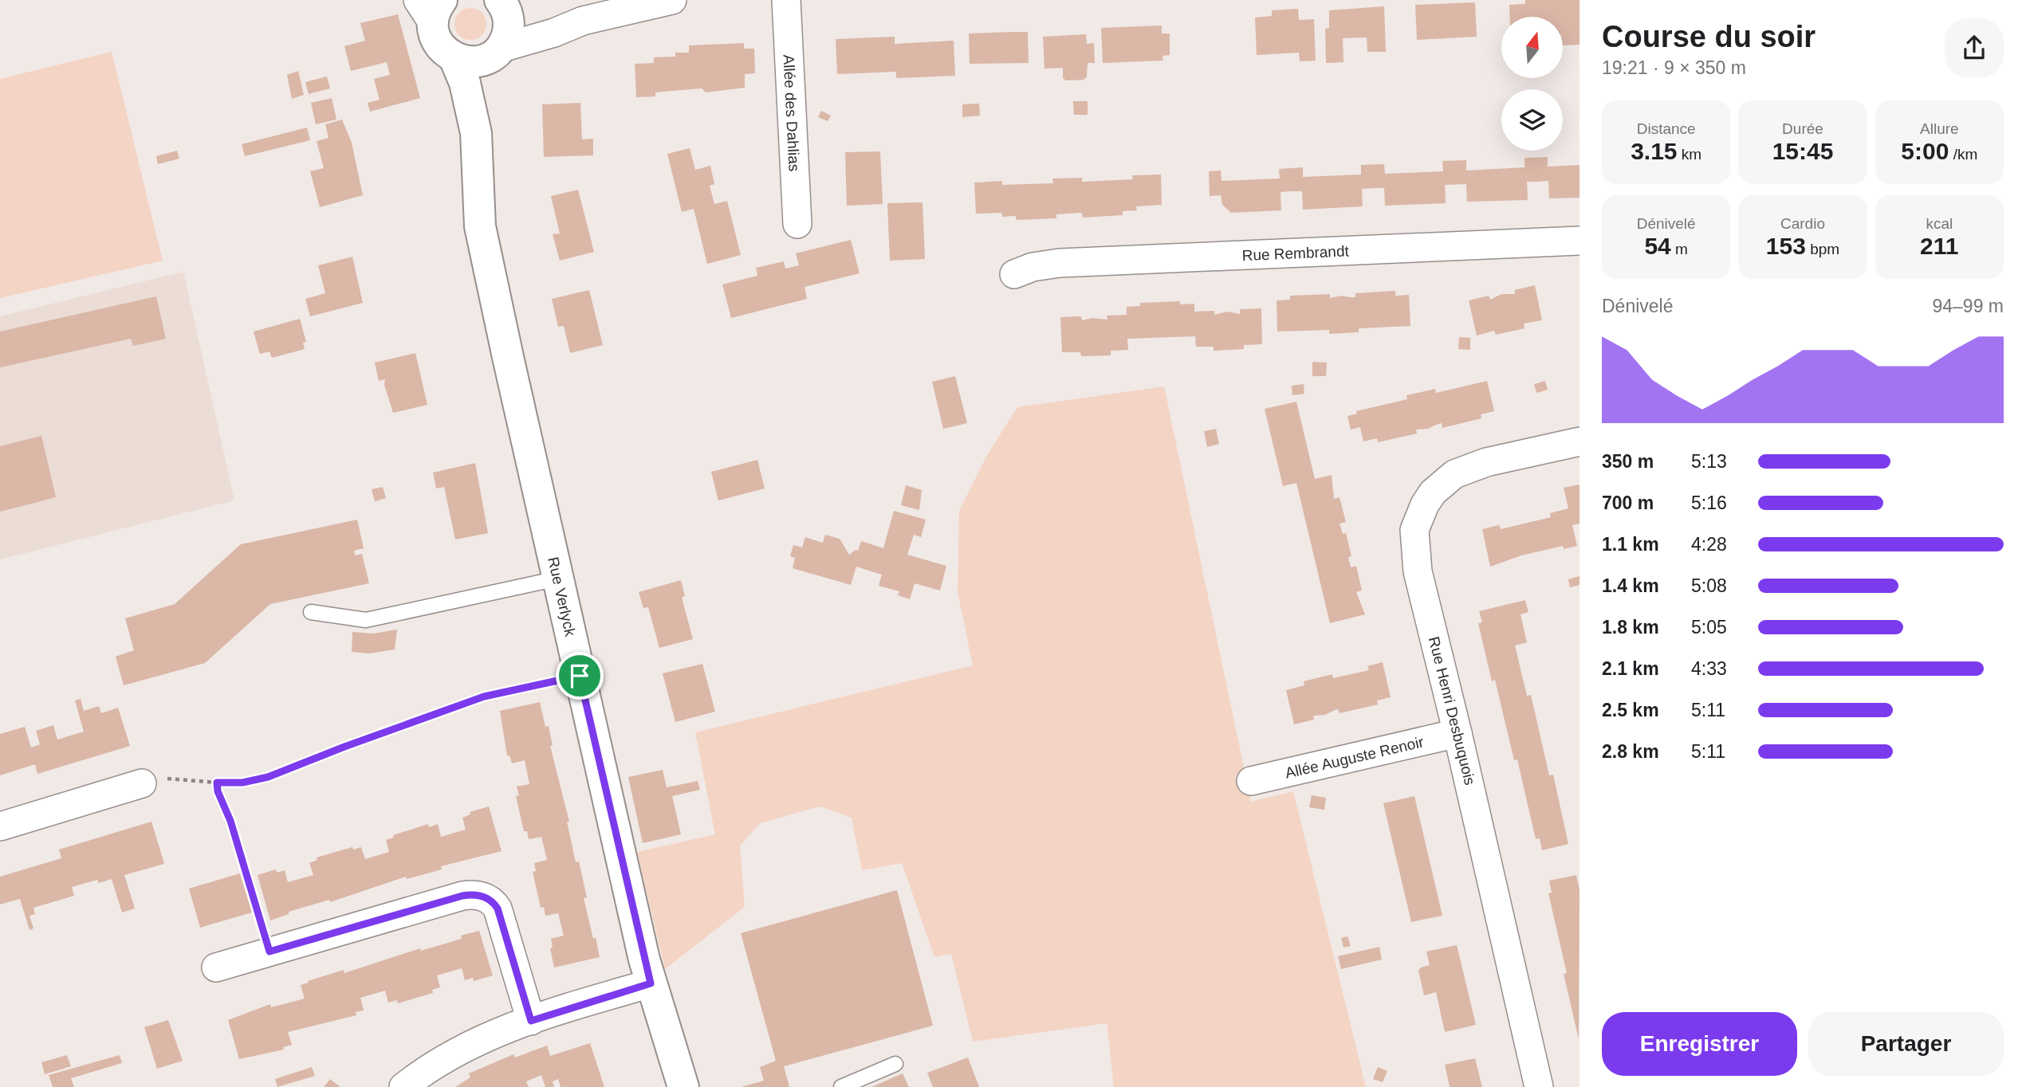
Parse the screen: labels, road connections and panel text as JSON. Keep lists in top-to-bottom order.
{
  "streets": {
    "street": [
      "Allée des Dahlias",
      "Rue Rembrandt",
      "Rue Verlyck",
      "Rue Henri Desbuquois",
      "Allée Auguste Renoir"
    ]
  },
  "crossings": [
    ["Rue Henri Desbuquois", "Allée Auguste Renoir"]
  ],
  "north": "top",
  "page": {
    "heading": ["Course du soir", "19:21 · 9 × 350 m"],
    "stats": [
      ["Distance", "3.15 km"],
      ["Durée", "15:45"],
      ["Allure", "5:00 /km"],
      ["Dénivelé", "54 m"],
      ["Cardio", "153 bpm"],
      ["kcal", "211"]
    ],
    "chart": ["Dénivelé", "94–99 m"],
    "list": [
      {
        "name": "350 m",
        "note": "5:13"
      },
      {
        "name": "700 m",
        "note": "5:16"
      },
      {
        "name": "1.1 km",
        "note": "4:28"
      },
      {
        "name": "1.4 km",
        "note": "5:08"
      },
      {
        "name": "1.8 km",
        "note": "5:05"
      },
      {
        "name": "2.1 km",
        "note": "4:33"
      },
      {
        "name": "2.5 km",
        "note": "5:11"
      },
      {
        "name": "2.8 km",
        "note": "5:11"
      }
    ],
    "buttons": ["Enregistrer", "Partager"]
  }
}
